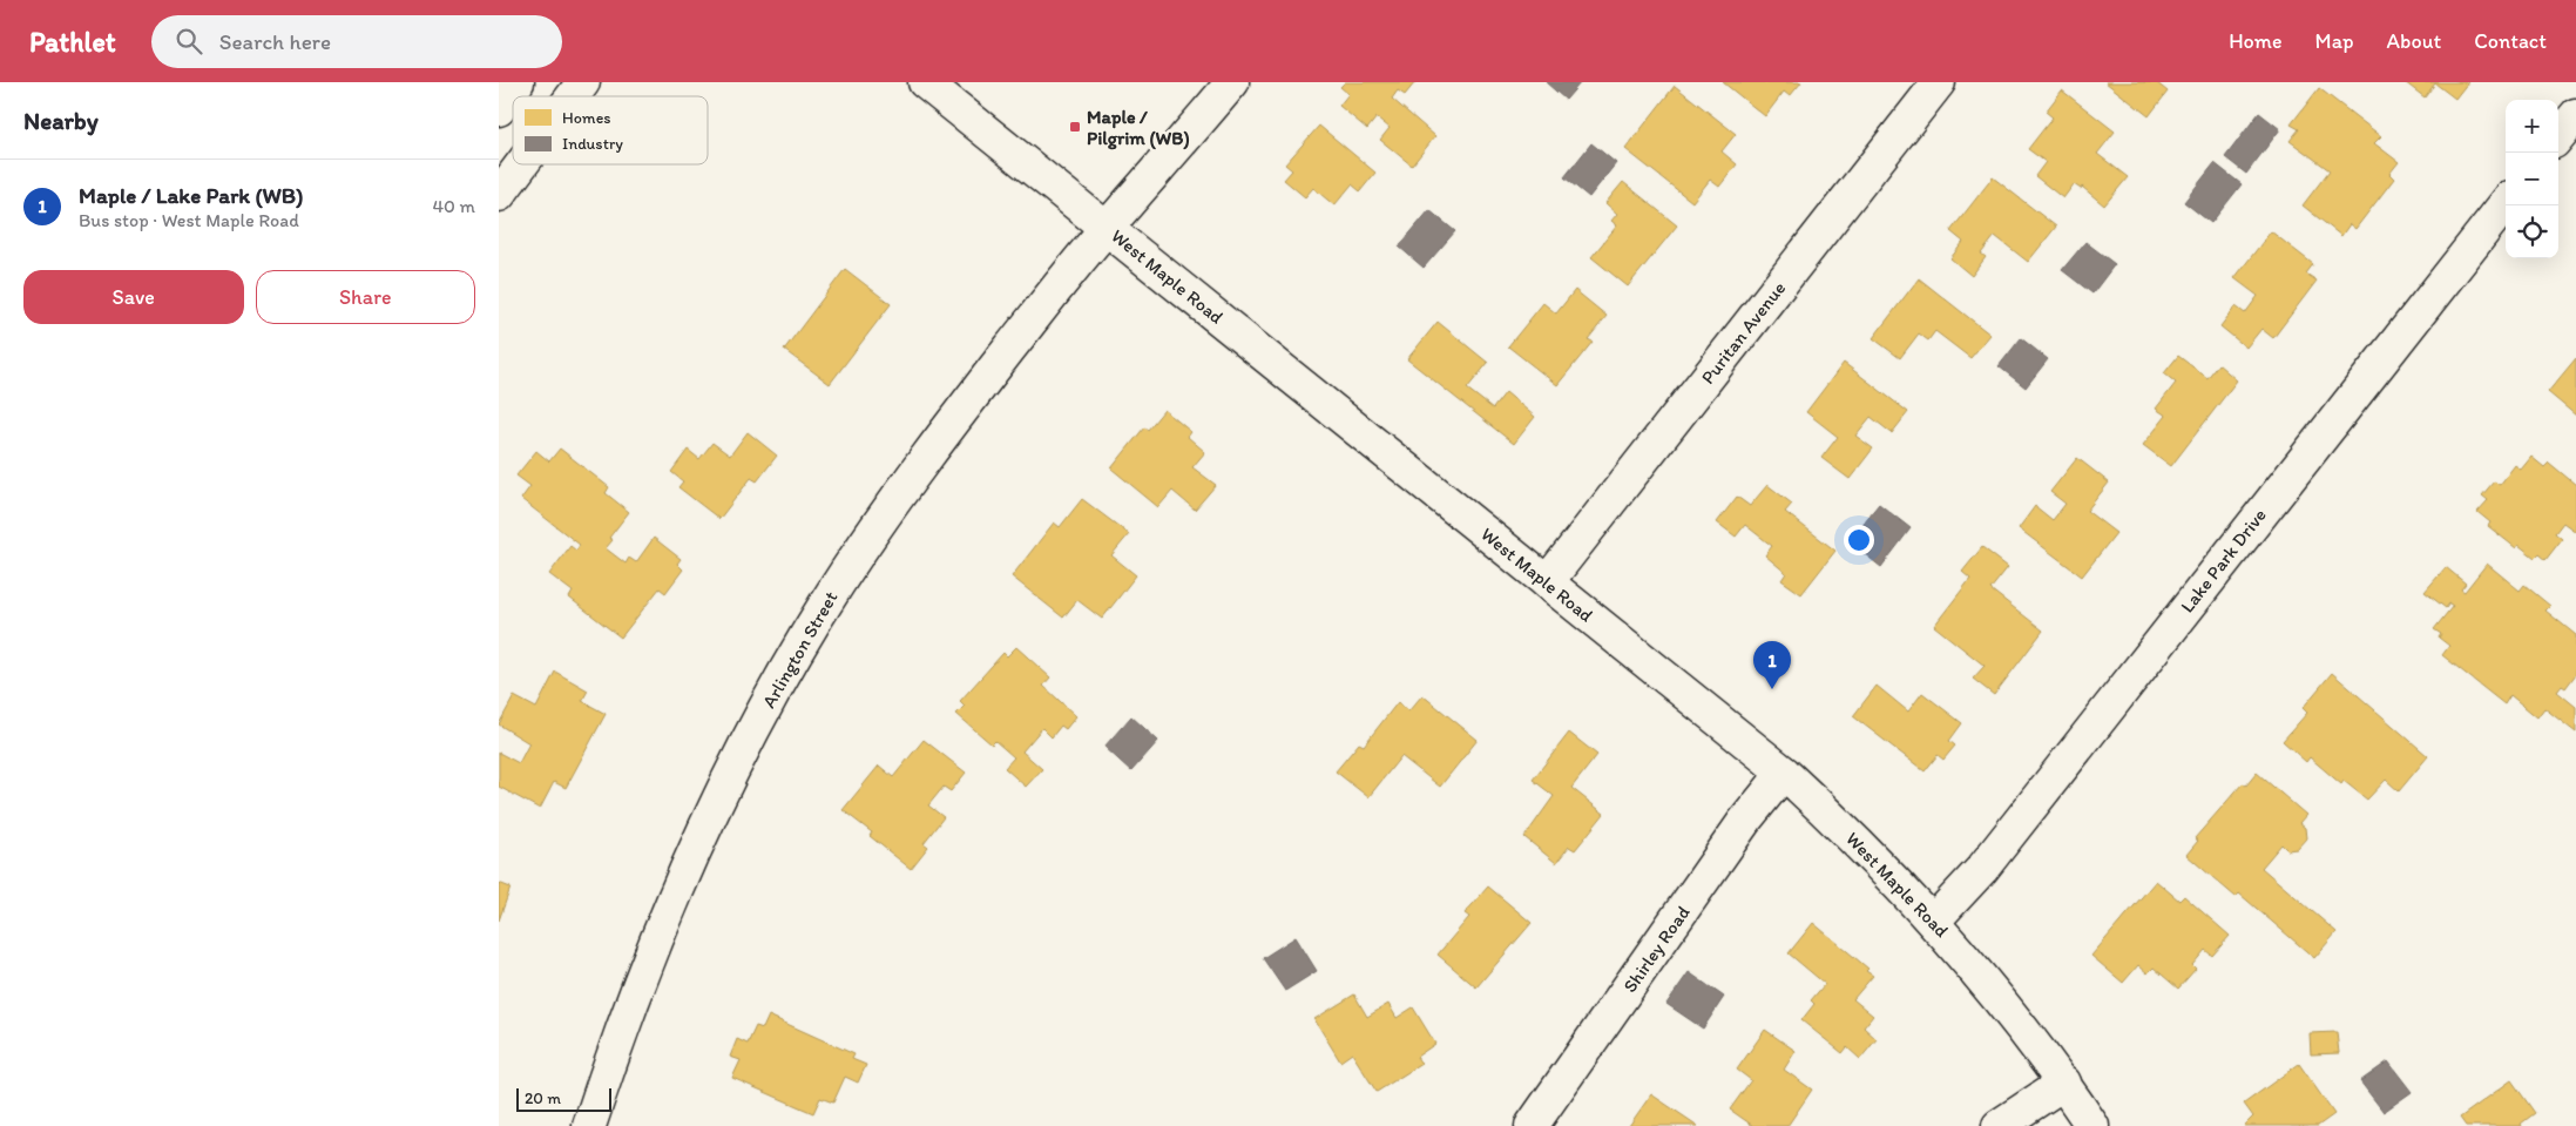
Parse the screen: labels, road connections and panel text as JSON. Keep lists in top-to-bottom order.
{
  "streets": {
    "street": [
      "West Maple Road",
      "Puritan Avenue",
      "Lake Park Drive",
      "Arlington Street",
      "Shirley Road"
    ]
  },
  "crossings": [
    ["West Maple Road", "Puritan Avenue"],
    ["West Maple Road", "Lake Park Drive"],
    ["West Maple Road", "Arlington Street"],
    ["West Maple Road", "Shirley Road"]
  ],
  "places": {
    "transit": ["Maple / Pilgrim (WB)"]
  },
  "legend": ["Homes", "Industry"],
  "scale_bar": "20 m",
  "page": {
    "header": "Pathlet",
    "search": "Search here",
    "nav": [
      "Home",
      "Map",
      "About",
      "Contact"
    ],
    "heading": "Nearby",
    "map_buttons": ["+", "−"],
    "list": [
      {
        "mark": "1",
        "name": "Maple / Lake Park (WB)",
        "note": "Bus stop · West Maple Road",
        "value": "40 m"
      }
    ],
    "buttons": ["Save", "Share"],
    "pins": "1",
    "scale": "20 m"
  }
}
